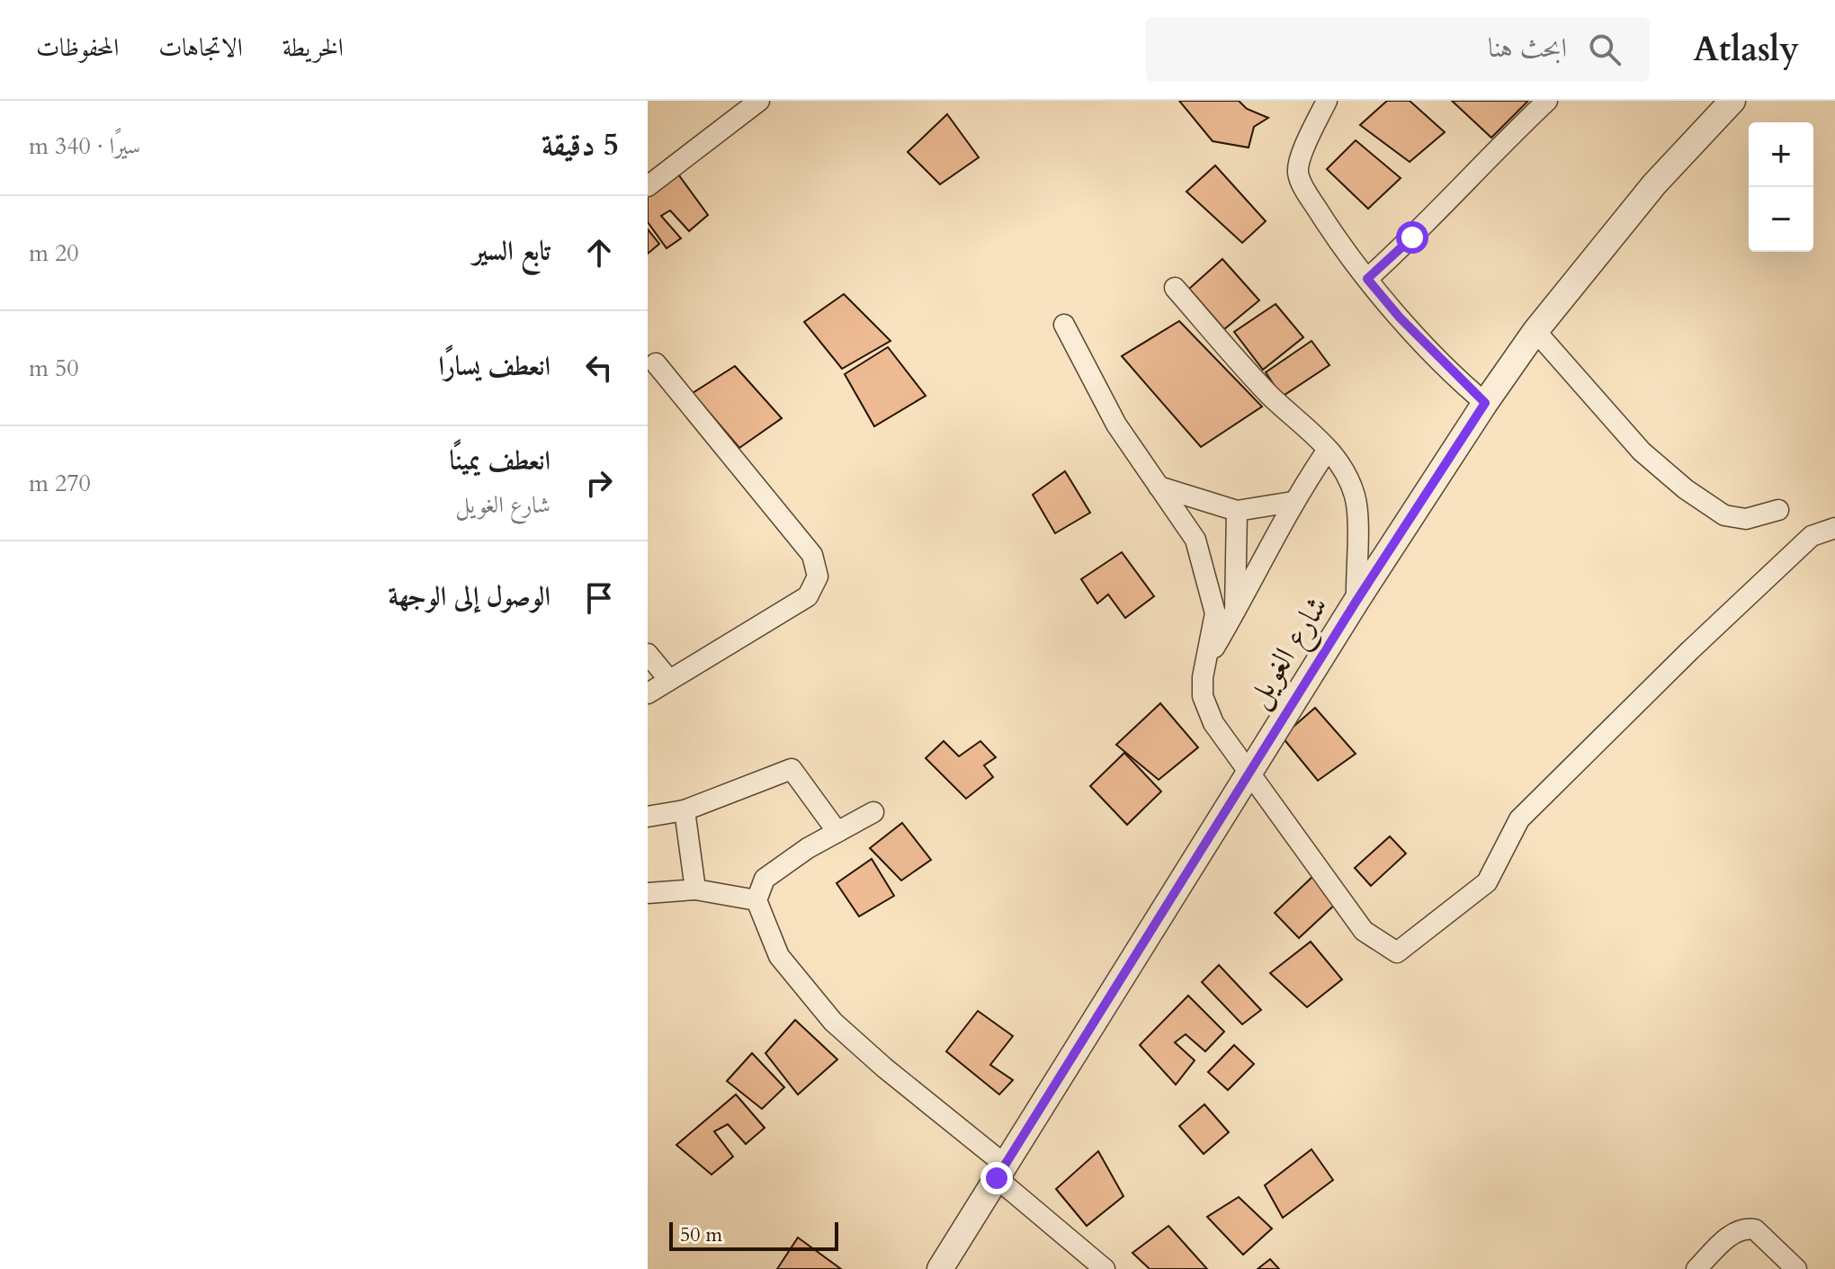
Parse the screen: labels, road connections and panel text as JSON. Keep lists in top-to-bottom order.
{
  "streets": {
    "street": ["شارع الغويل"]
  },
  "scale_bar": "50 m",
  "page": {
    "header": "Atlasly",
    "search": "ابحث هنا",
    "nav": ["الخريطة", "الاتجاهات", "المحفوظات"],
    "heading": ["5 دقيقة", "سيرًا · 340 m"],
    "map_buttons": ["+", "−"],
    "list": [
      ["تابع السير", "20 m"],
      ["انعطف يسارًا", "50 m"],
      ["انعطف يمينًا", "شارع الغويل", "270 m"],
      "الوصول إلى الوجهة"
    ],
    "scale": "50 m"
  }
}
